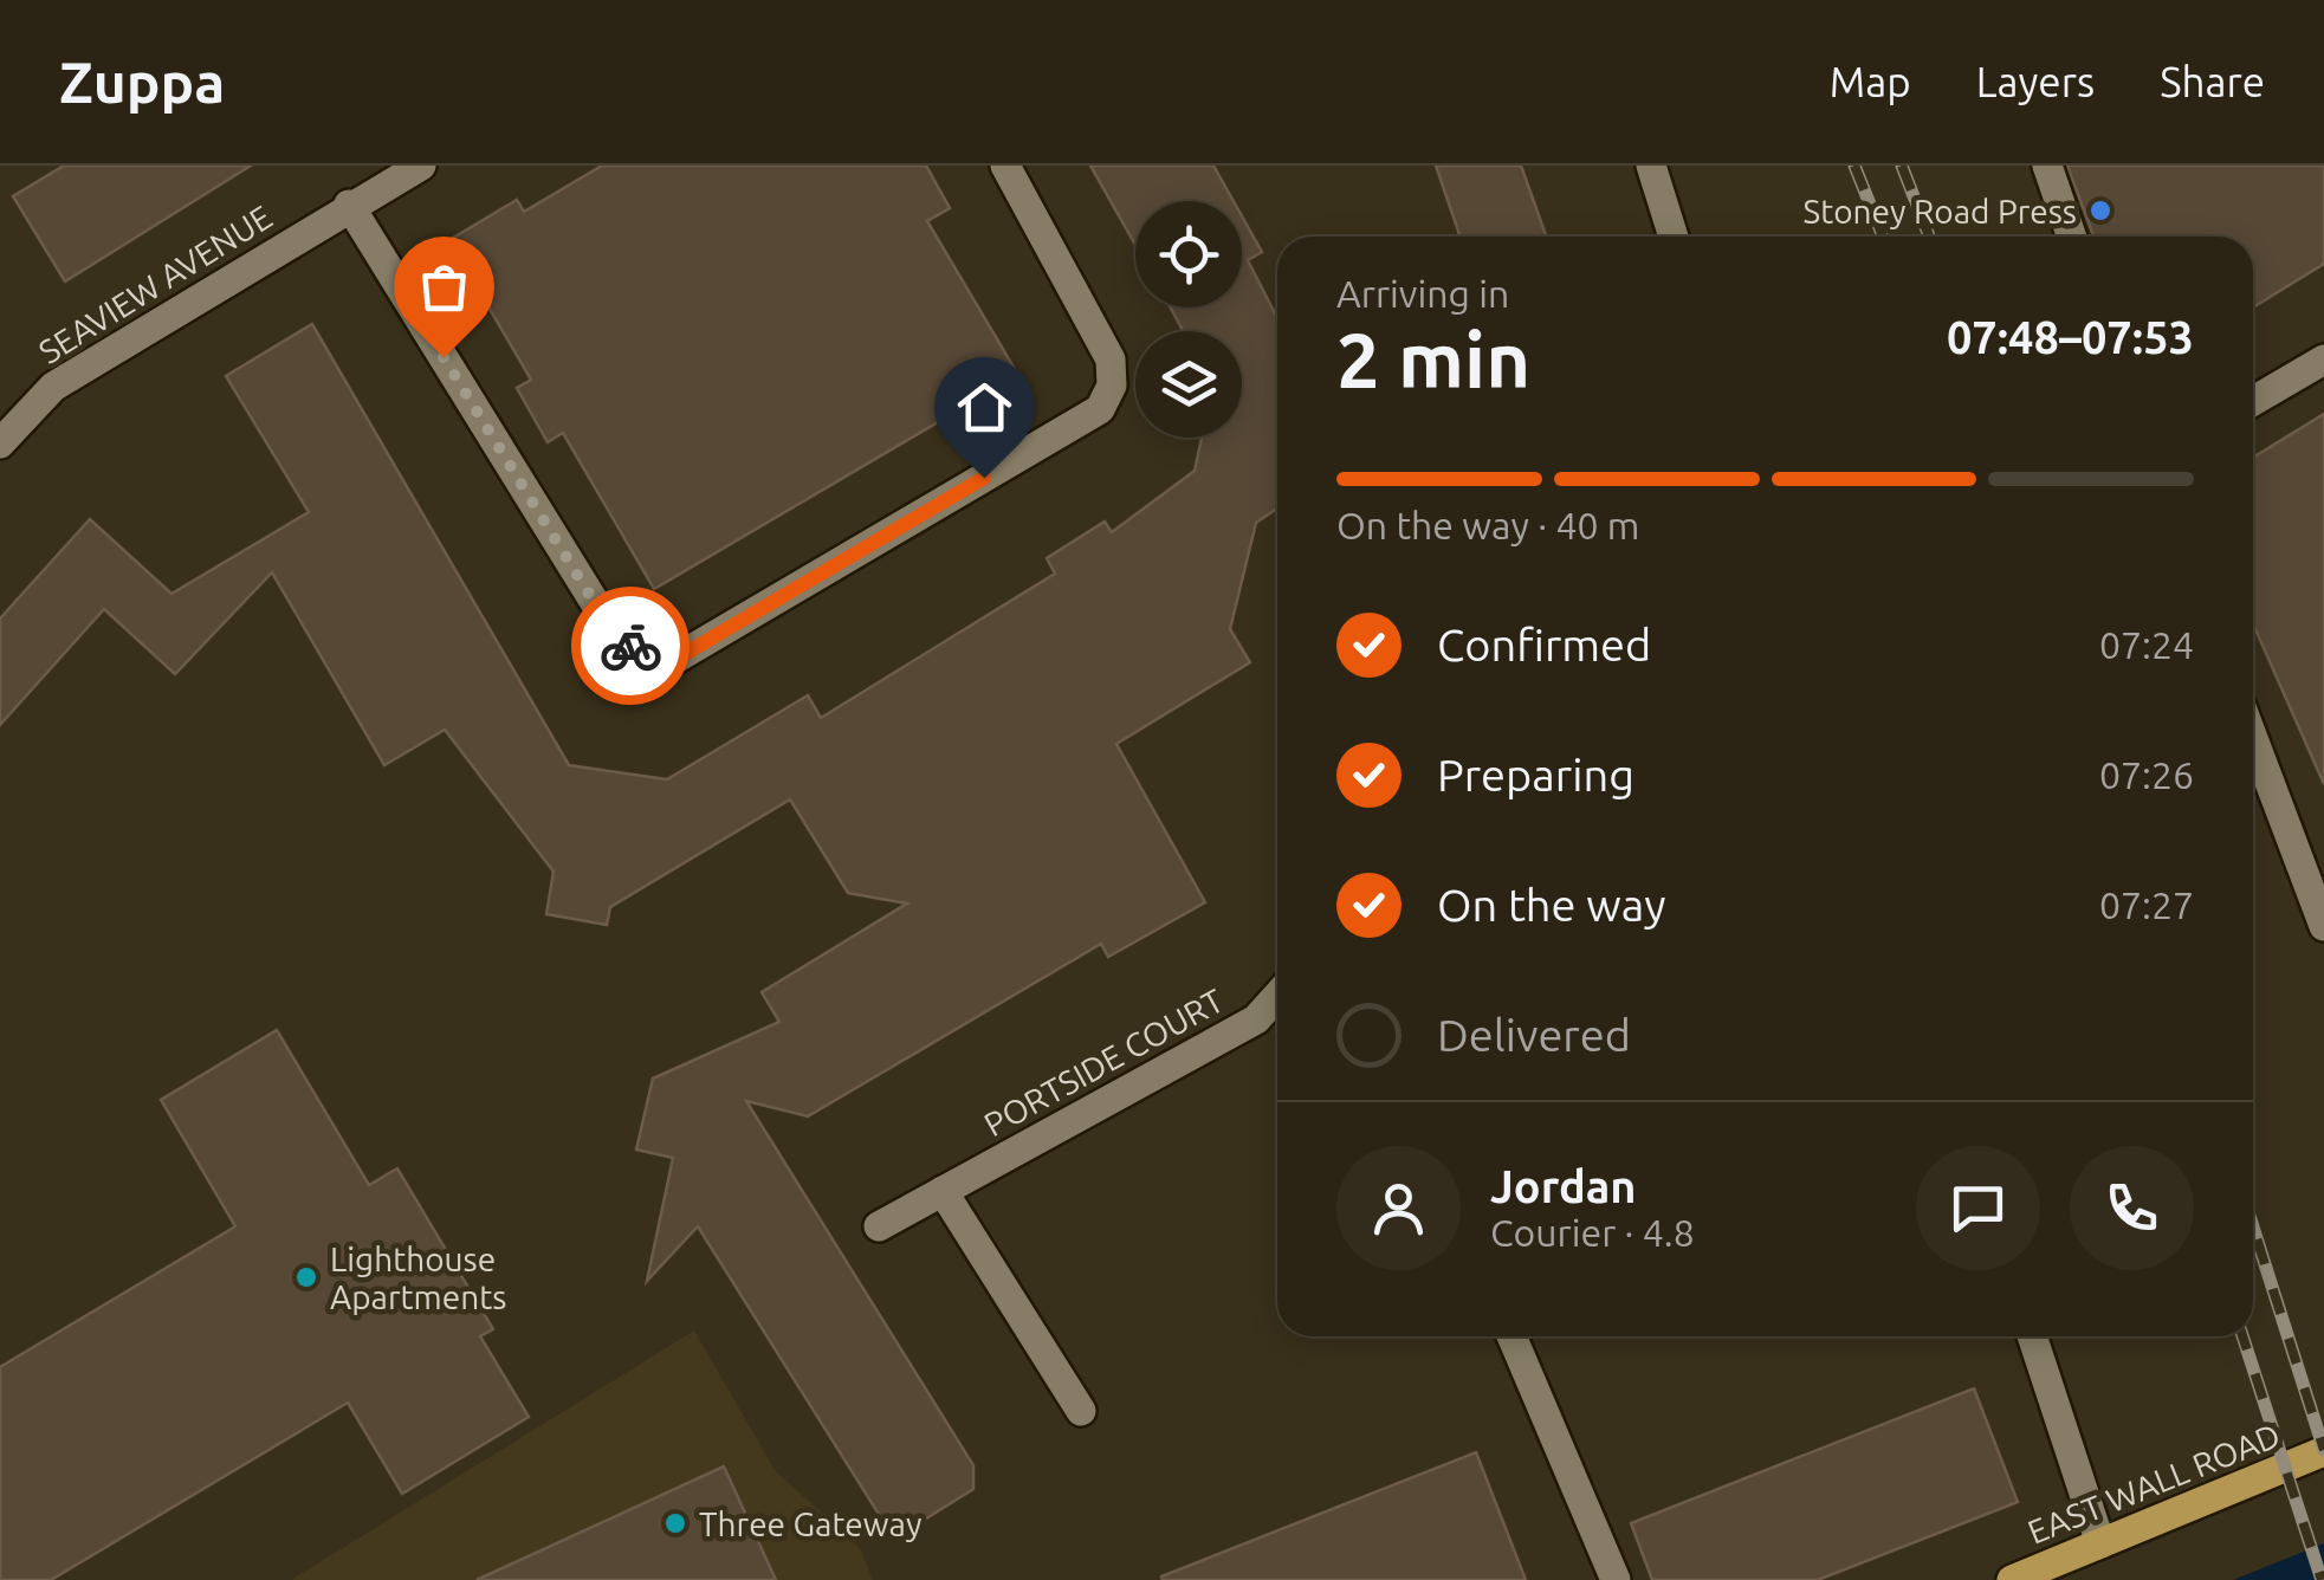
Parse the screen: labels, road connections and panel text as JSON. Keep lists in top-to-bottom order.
{
  "streets": {
    "main road": ["EAST WALL ROAD"],
    "street": ["SEAVIEW AVENUE", "PORTSIDE COURT"]
  },
  "places": ["Stoney Road Press", "Lighthouse Apartments", "Three Gateway"],
  "page": {
    "header": "Zuppa",
    "nav": ["Map", "Layers", "Share"],
    "heading": ["2 min", "Arriving in", "07:48–07:53"],
    "panel": ["Jordan", "Courier · 4.8"],
    "bar": "On the way · 40 m",
    "list": [
      ["Confirmed", "07:24"],
      ["Preparing", "07:26"],
      ["On the way", "07:27"],
      "Delivered"
    ]
  }
}
